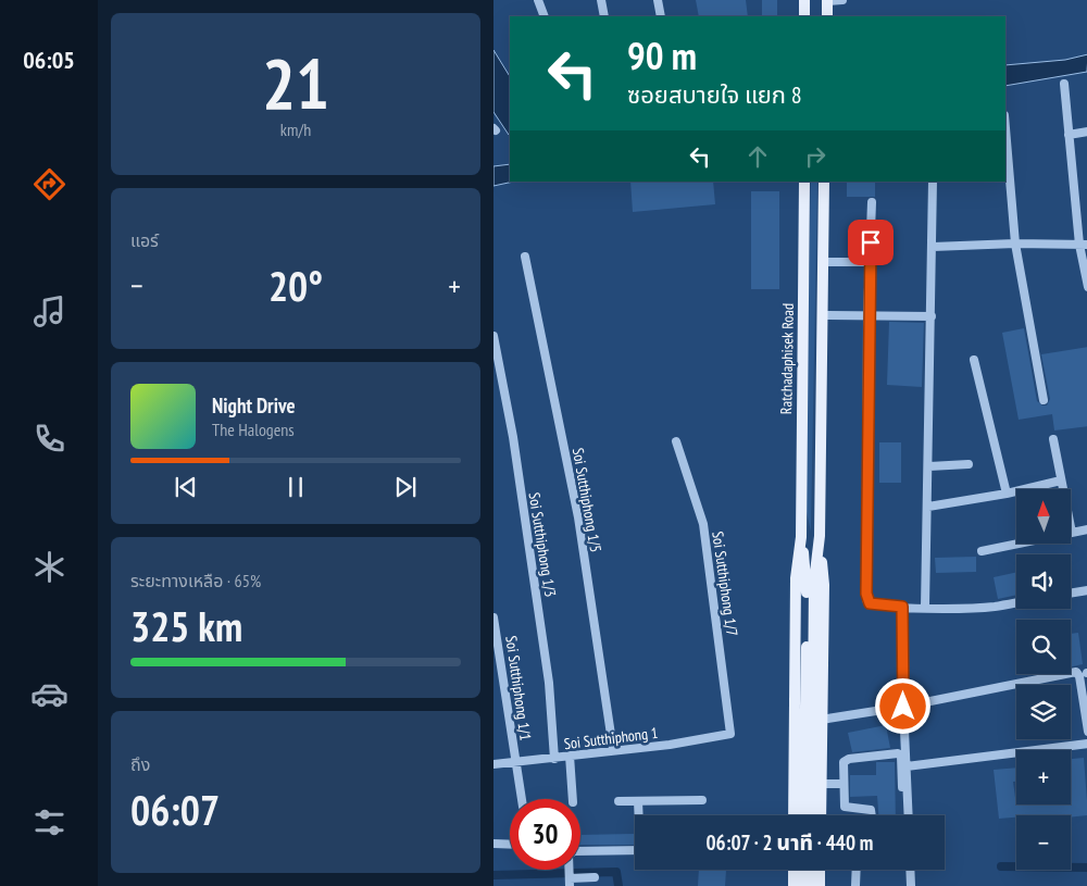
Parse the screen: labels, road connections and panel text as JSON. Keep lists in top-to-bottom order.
{
  "streets": {
    "main road": ["Ratchadaphisek Road"],
    "street": [
      "Soi Sutthiphong 1/5",
      "Soi Sutthiphong 1/3",
      "Soi Sutthiphong 1/7",
      "Soi Sutthiphong 1/1",
      "Soi Sutthiphong 1"
    ]
  },
  "crossings": [
    ["Soi Sutthiphong 1/5", "Soi Sutthiphong 1"],
    ["Soi Sutthiphong 1/3", "Soi Sutthiphong 1"],
    ["Soi Sutthiphong 1/7", "Soi Sutthiphong 1"],
    ["Soi Sutthiphong 1/1", "Soi Sutthiphong 1"]
  ],
  "north": "top",
  "page": {
    "tabs": "06:05",
    "tile": [
      ["21", "km/h"],
      "แอร์",
      ["ระยะทางเหลือ · 65%", "325 km"],
      ["ถึง", "06:07"]
    ],
    "turn": ["90 m", "ซอยสบายใจ แยก 8"],
    "heat": ["−", "20°", "+"],
    "song": ["Night Drive", "The Halogens"],
    "map_buttons": ["+", "−"],
    "limit": "30",
    "trip": "06:07 · 2 นาที · 440 m"
  }
}
